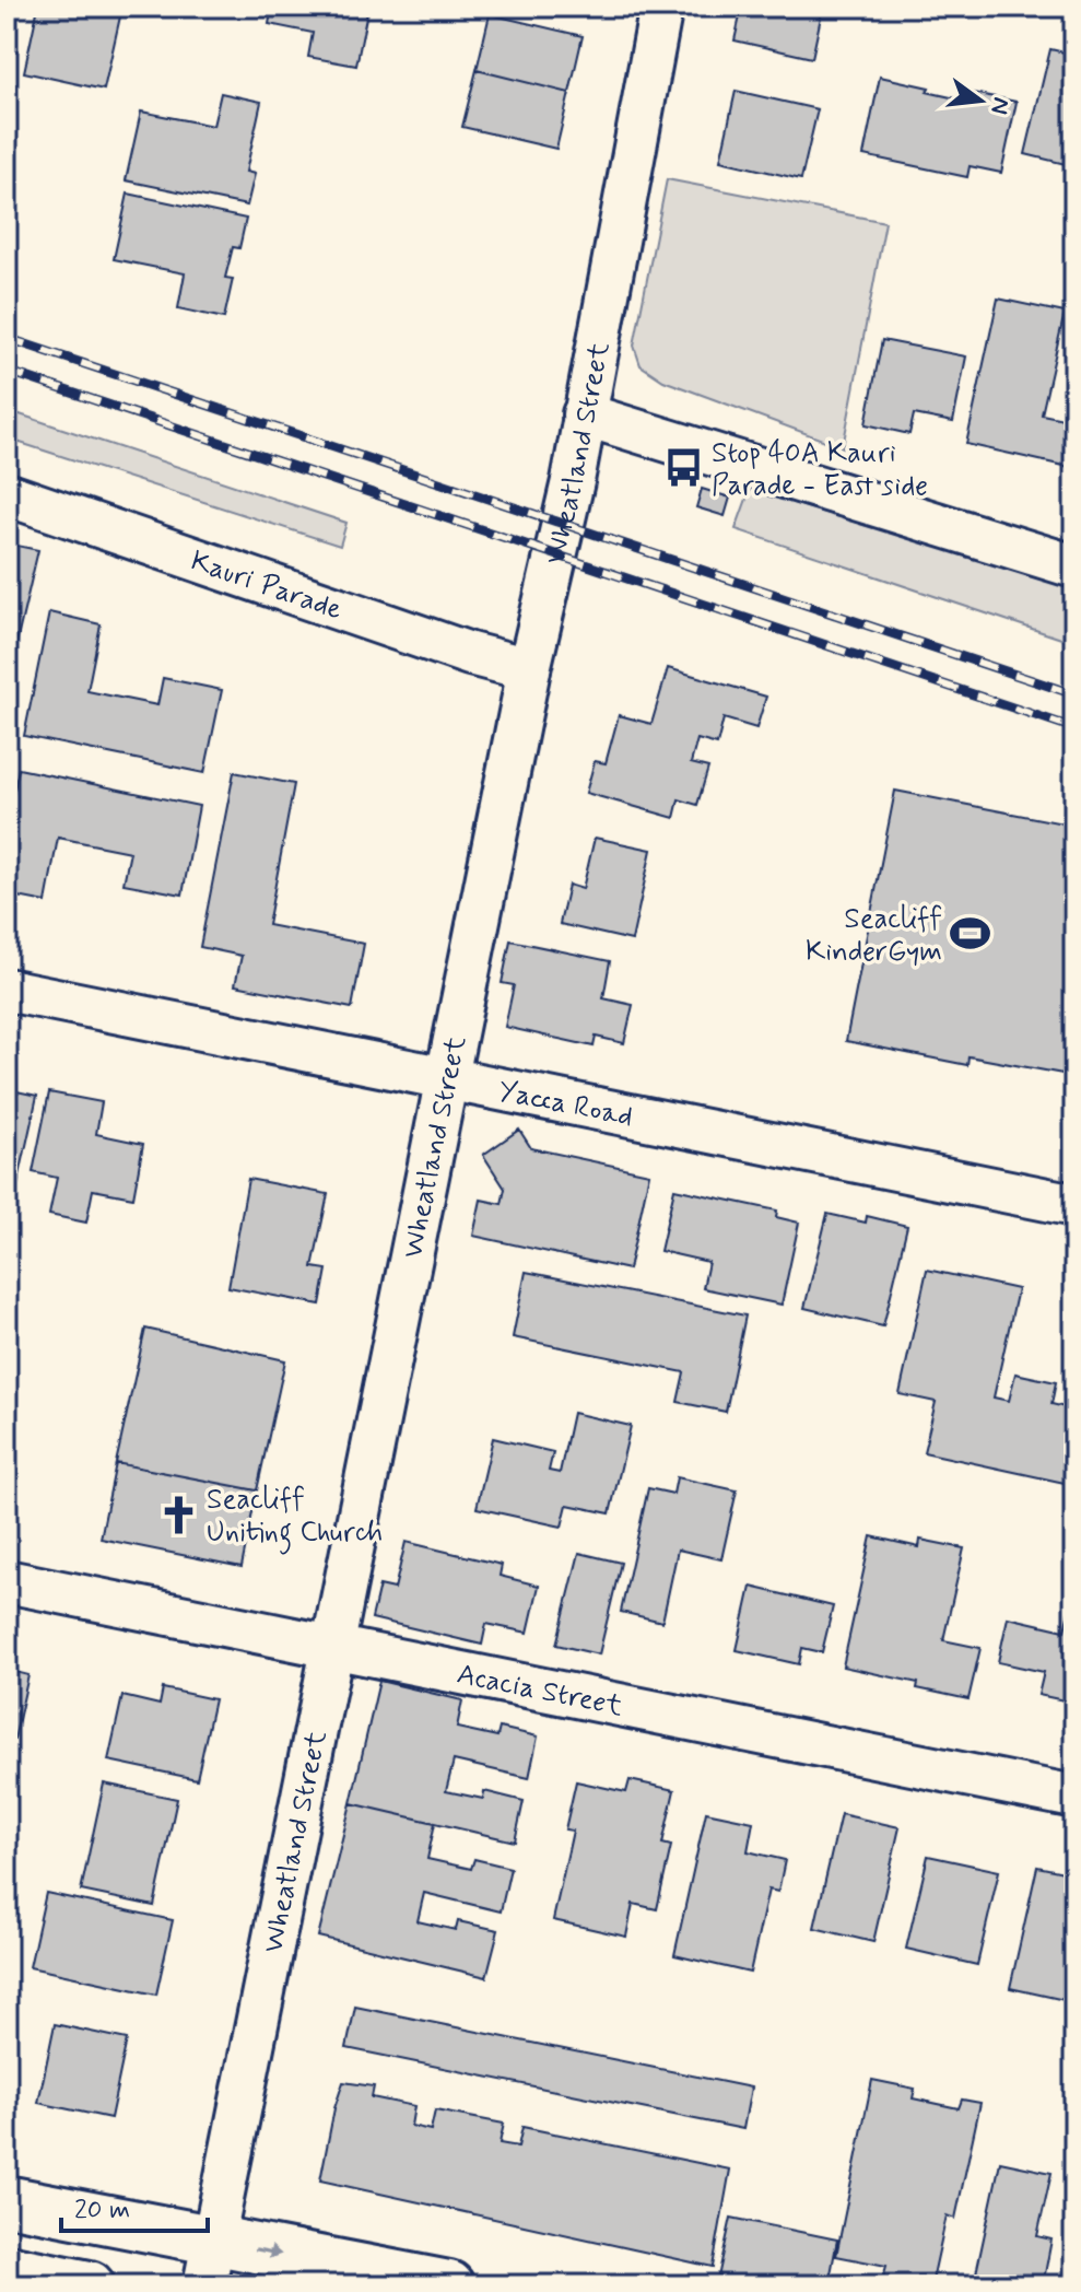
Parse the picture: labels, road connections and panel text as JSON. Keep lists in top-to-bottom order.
{
  "streets": {
    "street": [
      "Wheatland Street",
      "Kauri Parade",
      "Yacca Road",
      "Acacia Street"
    ]
  },
  "crossings": [
    ["Wheatland Street", "Kauri Parade"],
    ["Wheatland Street", "Yacca Road"],
    ["Wheatland Street", "Acacia Street"]
  ],
  "places": {
    "bus stop": ["Stop 40A Kauri Parade - East side"],
    "sports": ["Seacliff KinderGym"],
    "church": ["Seacliff Uniting Church"]
  },
  "scale_bar": "20 m",
  "north": "right"
}
